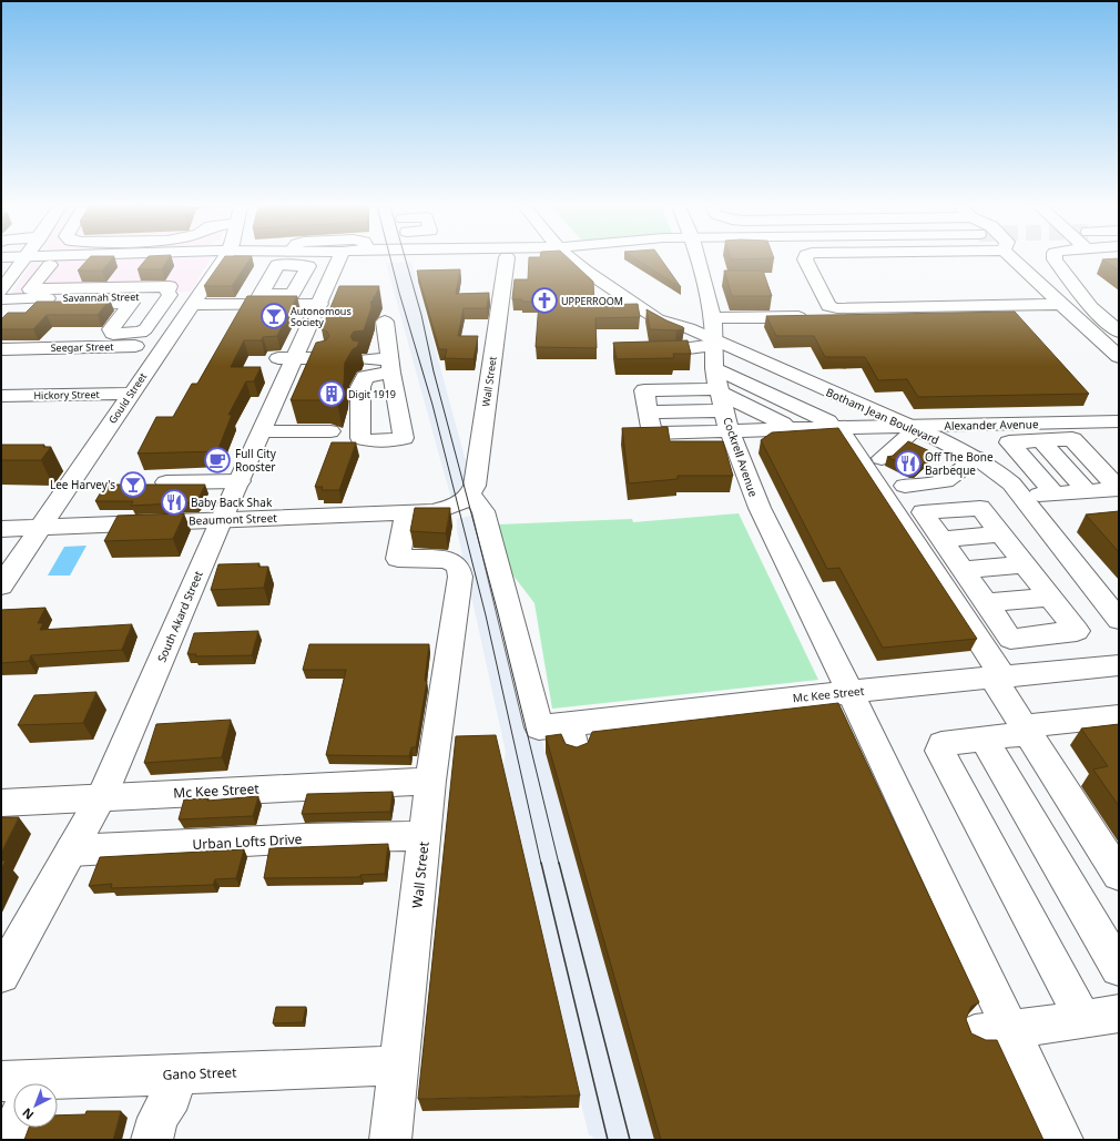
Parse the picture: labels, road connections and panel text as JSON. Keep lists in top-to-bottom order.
{
  "streets": {
    "street": [
      "Savannah Street",
      "Seegar Street",
      "Wall Street",
      "Hickory Street",
      "Gould Street",
      "Botham Jean Boulevard",
      "Alexander Avenue",
      "Cockrell Avenue",
      "Beaumont Street",
      "South Akard Street",
      "Mc Kee Street",
      "Urban Lofts Drive",
      "Gano Street"
    ]
  },
  "crossings": [
    ["Savannah Street", "Gould Street"],
    ["Savannah Street", "South Akard Street"],
    ["Seegar Street", "Gould Street"],
    ["Wall Street", "Beaumont Street"],
    ["Wall Street", "Mc Kee Street"],
    ["Wall Street", "Urban Lofts Drive"],
    ["Wall Street", "Gano Street"],
    ["Hickory Street", "Gould Street"],
    ["Gould Street", "Beaumont Street"],
    ["Botham Jean Boulevard", "Alexander Avenue"],
    ["Botham Jean Boulevard", "Cockrell Avenue"],
    ["Alexander Avenue", "Cockrell Avenue"],
    ["Cockrell Avenue", "Mc Kee Street"],
    ["Beaumont Street", "South Akard Street"],
    ["Beaumont Street", "Mc Kee Street"],
    ["South Akard Street", "Mc Kee Street"],
    ["South Akard Street", "Urban Lofts Drive"]
  ],
  "places": {
    "church": ["UPPERROOM"],
    "bar": ["Autonomous Society", "Lee Harvey's"],
    "building": ["Digit 1919"],
    "cafe": ["Full City Rooster"],
    "restaurant": ["Off The Bone Barbeque", "Baby Back Shak"]
  },
  "north": "bottom left"
}
